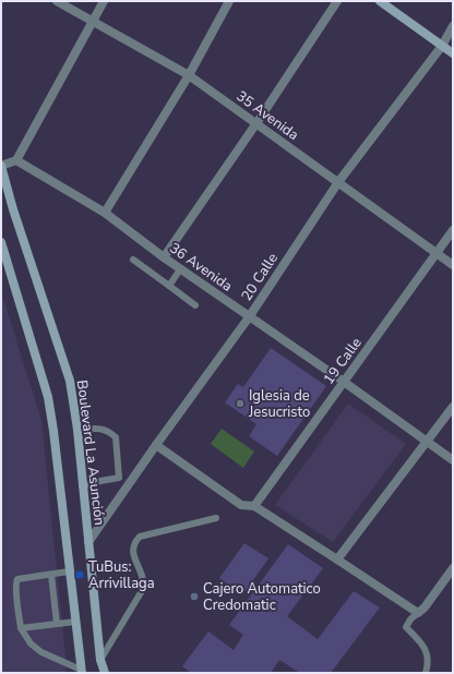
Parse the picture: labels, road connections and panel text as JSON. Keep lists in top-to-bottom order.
{
  "streets": {
    "main road": ["Boulevard La Asunción"],
    "street": [
      "35 Avenida",
      "36 Avenida",
      "20 Calle",
      "19 Calle"
    ]
  },
  "crossings": [
    ["35 Avenida", "20 Calle"],
    ["35 Avenida", "19 Calle"],
    ["36 Avenida", "20 Calle"],
    ["36 Avenida", "19 Calle"],
    ["20 Calle", "Boulevard La Asunción"]
  ],
  "places": {
    "other": ["Iglesia de Jesucristo", "Cajero Automatico Credomatic"],
    "transit": ["TuBus: Arrivillaga"]
  }
}
